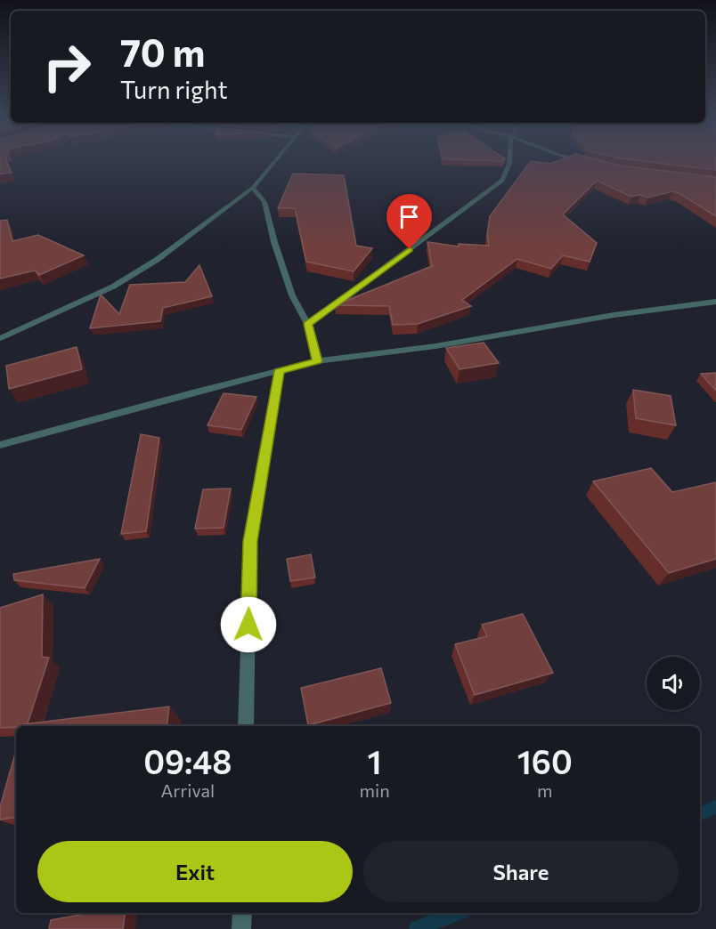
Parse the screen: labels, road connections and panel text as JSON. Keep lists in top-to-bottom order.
{
  "page": {
    "turn": ["70 m", "Turn right"],
    "eta": [
      "09:48",
      "Arrival",
      "1",
      "min",
      "160",
      "m"
    ],
    "buttons": ["Exit", "Share"]
  }
}
